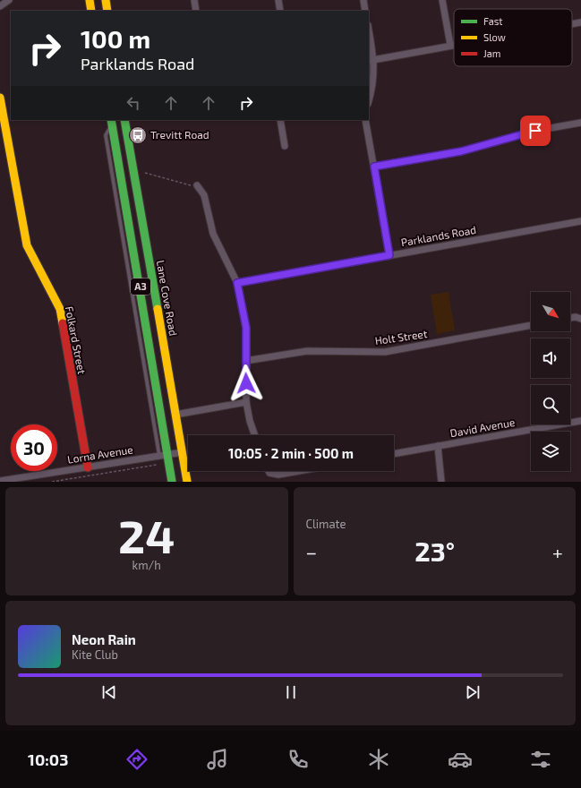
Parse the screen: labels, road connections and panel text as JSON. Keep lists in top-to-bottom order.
{
  "streets": {
    "main road": ["A3", "Lane Cove Road", "Folkard Street"],
    "street": [
      "Parklands Road",
      "Holt Street",
      "David Avenue",
      "Lorna Avenue"
    ]
  },
  "crossings": [
    ["A3", "Lorna Avenue"],
    ["Lane Cove Road", "Lorna Avenue"],
    ["Folkard Street", "Lorna Avenue"]
  ],
  "places": {
    "bus stop": ["Trevitt Road"]
  },
  "legend": ["Fast", "Slow", "Jam"],
  "north": "bottom right",
  "page": {
    "turn": ["100 m", "Parklands Road"],
    "limit": "30",
    "trip": "10:05 · 2 min · 500 m",
    "tile": [
      ["24", "km/h"],
      "Climate"
    ],
    "heat": ["−", "23°", "+"],
    "song": ["Neon Rain", "Kite Club"],
    "tabs": "10:03"
  }
}
